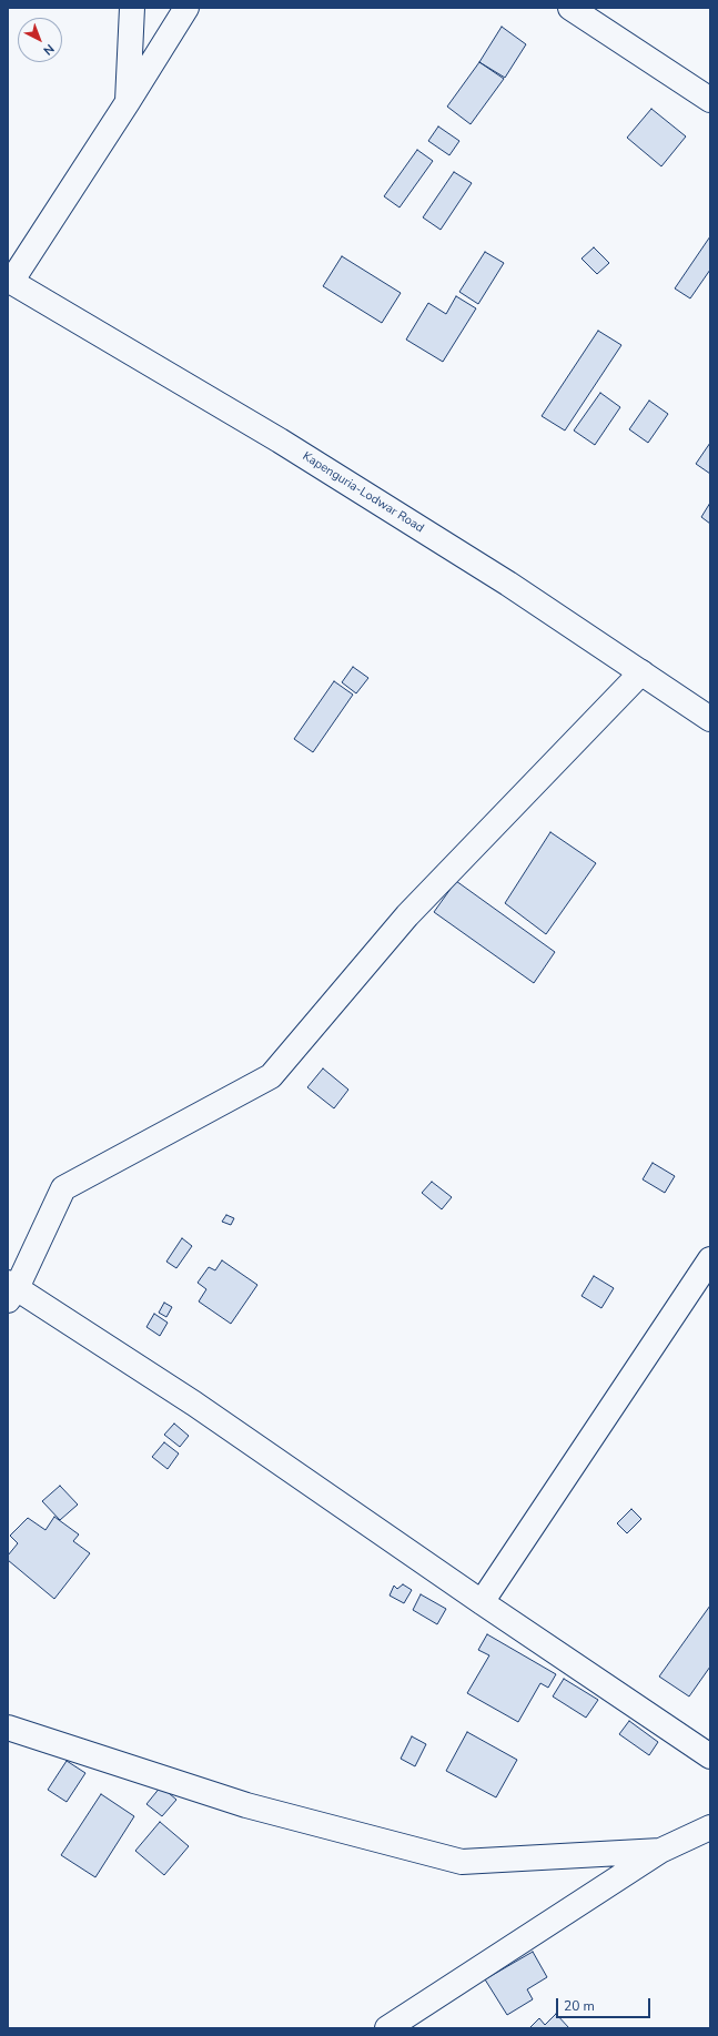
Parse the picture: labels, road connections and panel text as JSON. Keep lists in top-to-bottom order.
{
  "streets": {
    "main road": ["Kapenguria-Lodwar Road"]
  },
  "scale_bar": "20 m",
  "north": "bottom right"
}
